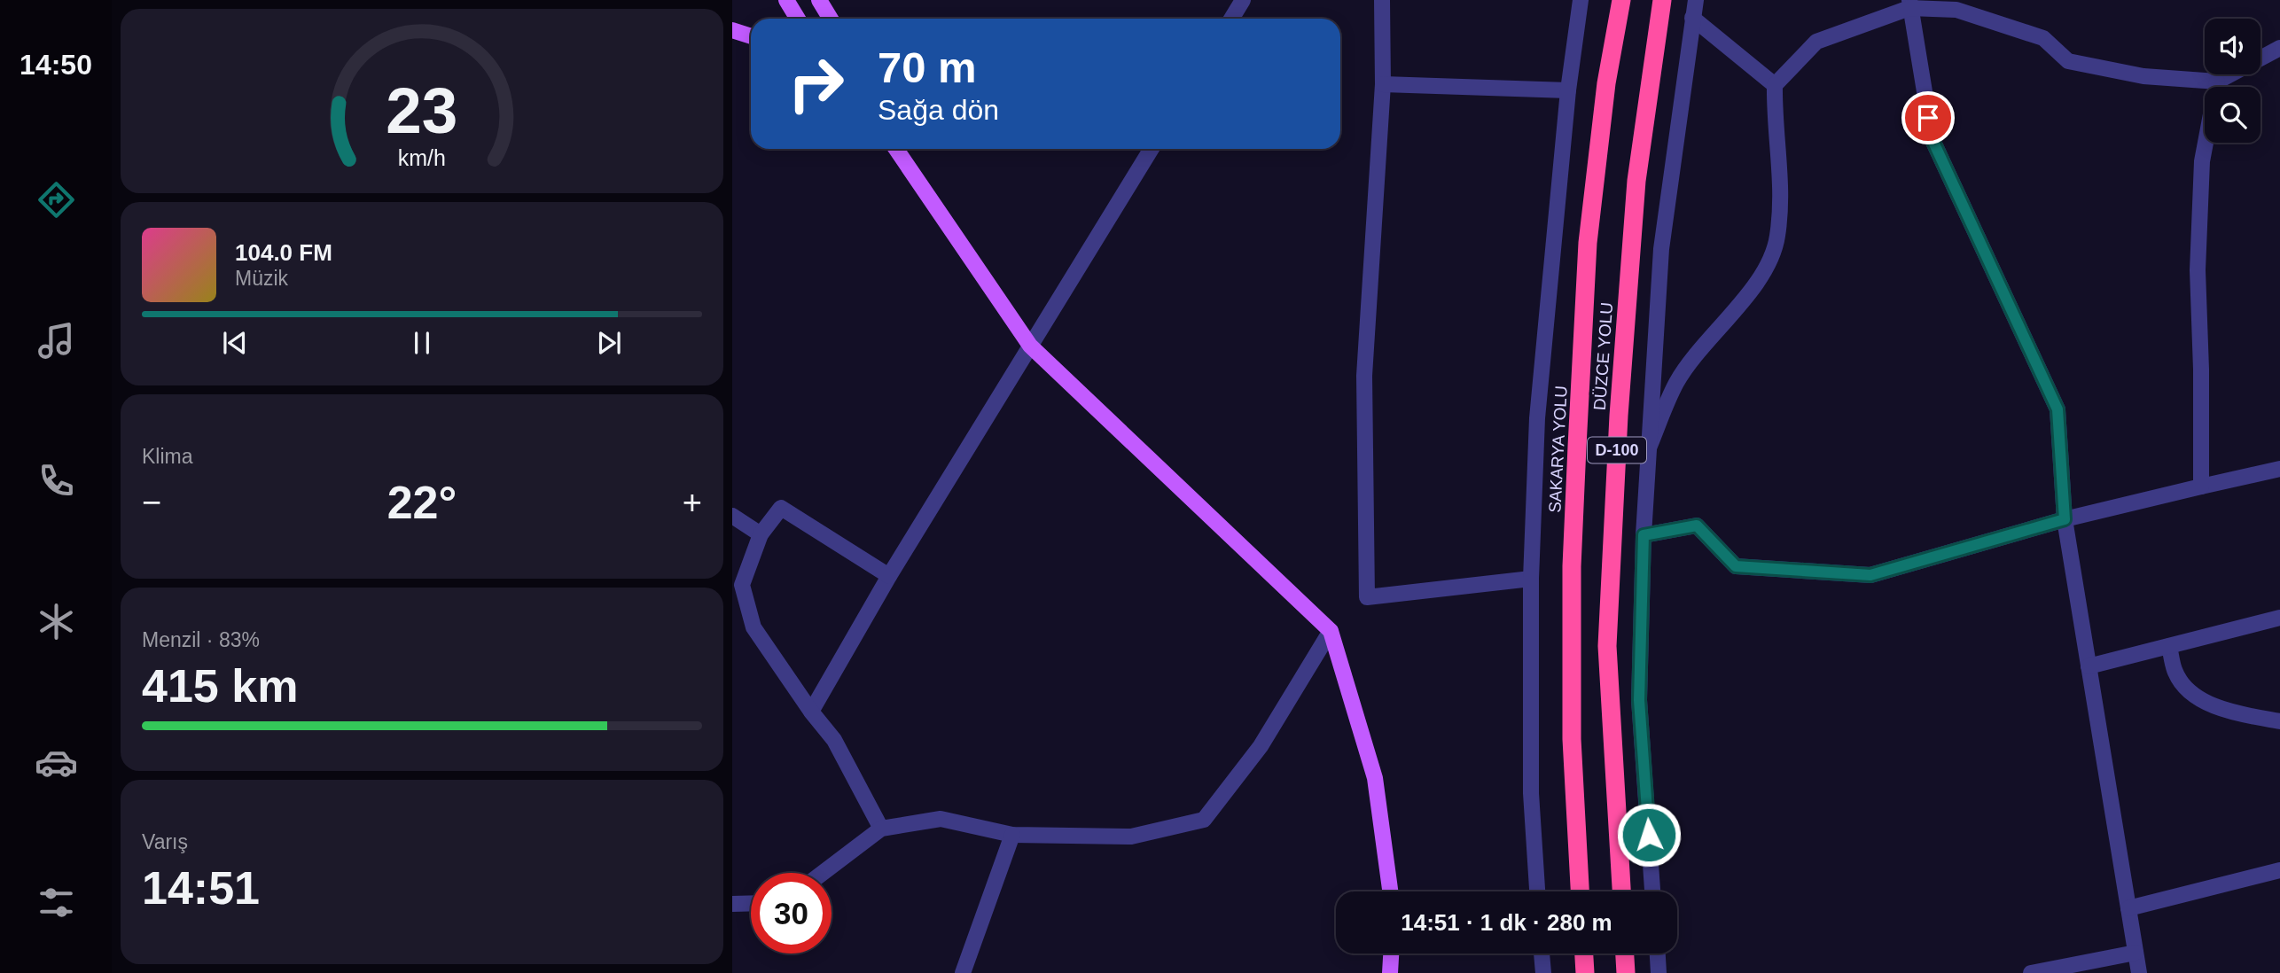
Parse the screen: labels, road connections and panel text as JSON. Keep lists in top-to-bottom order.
{
  "streets": {
    "highway": ["DÜZCE YOLU", "SAKARYA YOLU", "D-100"]
  },
  "page": {
    "tabs": "14:50",
    "turn": ["70 m", "Sağa dön"],
    "song": ["104.0 FM", "Müzik"],
    "tile": [
      "Klima",
      ["Menzil · 83%", "415 km"],
      ["Varış", "14:51"]
    ],
    "heat": ["−", "22°", "+"],
    "limit": "30",
    "trip": "14:51 · 1 dk · 280 m",
    "gauge": ["23", "km/h"]
  }
}
